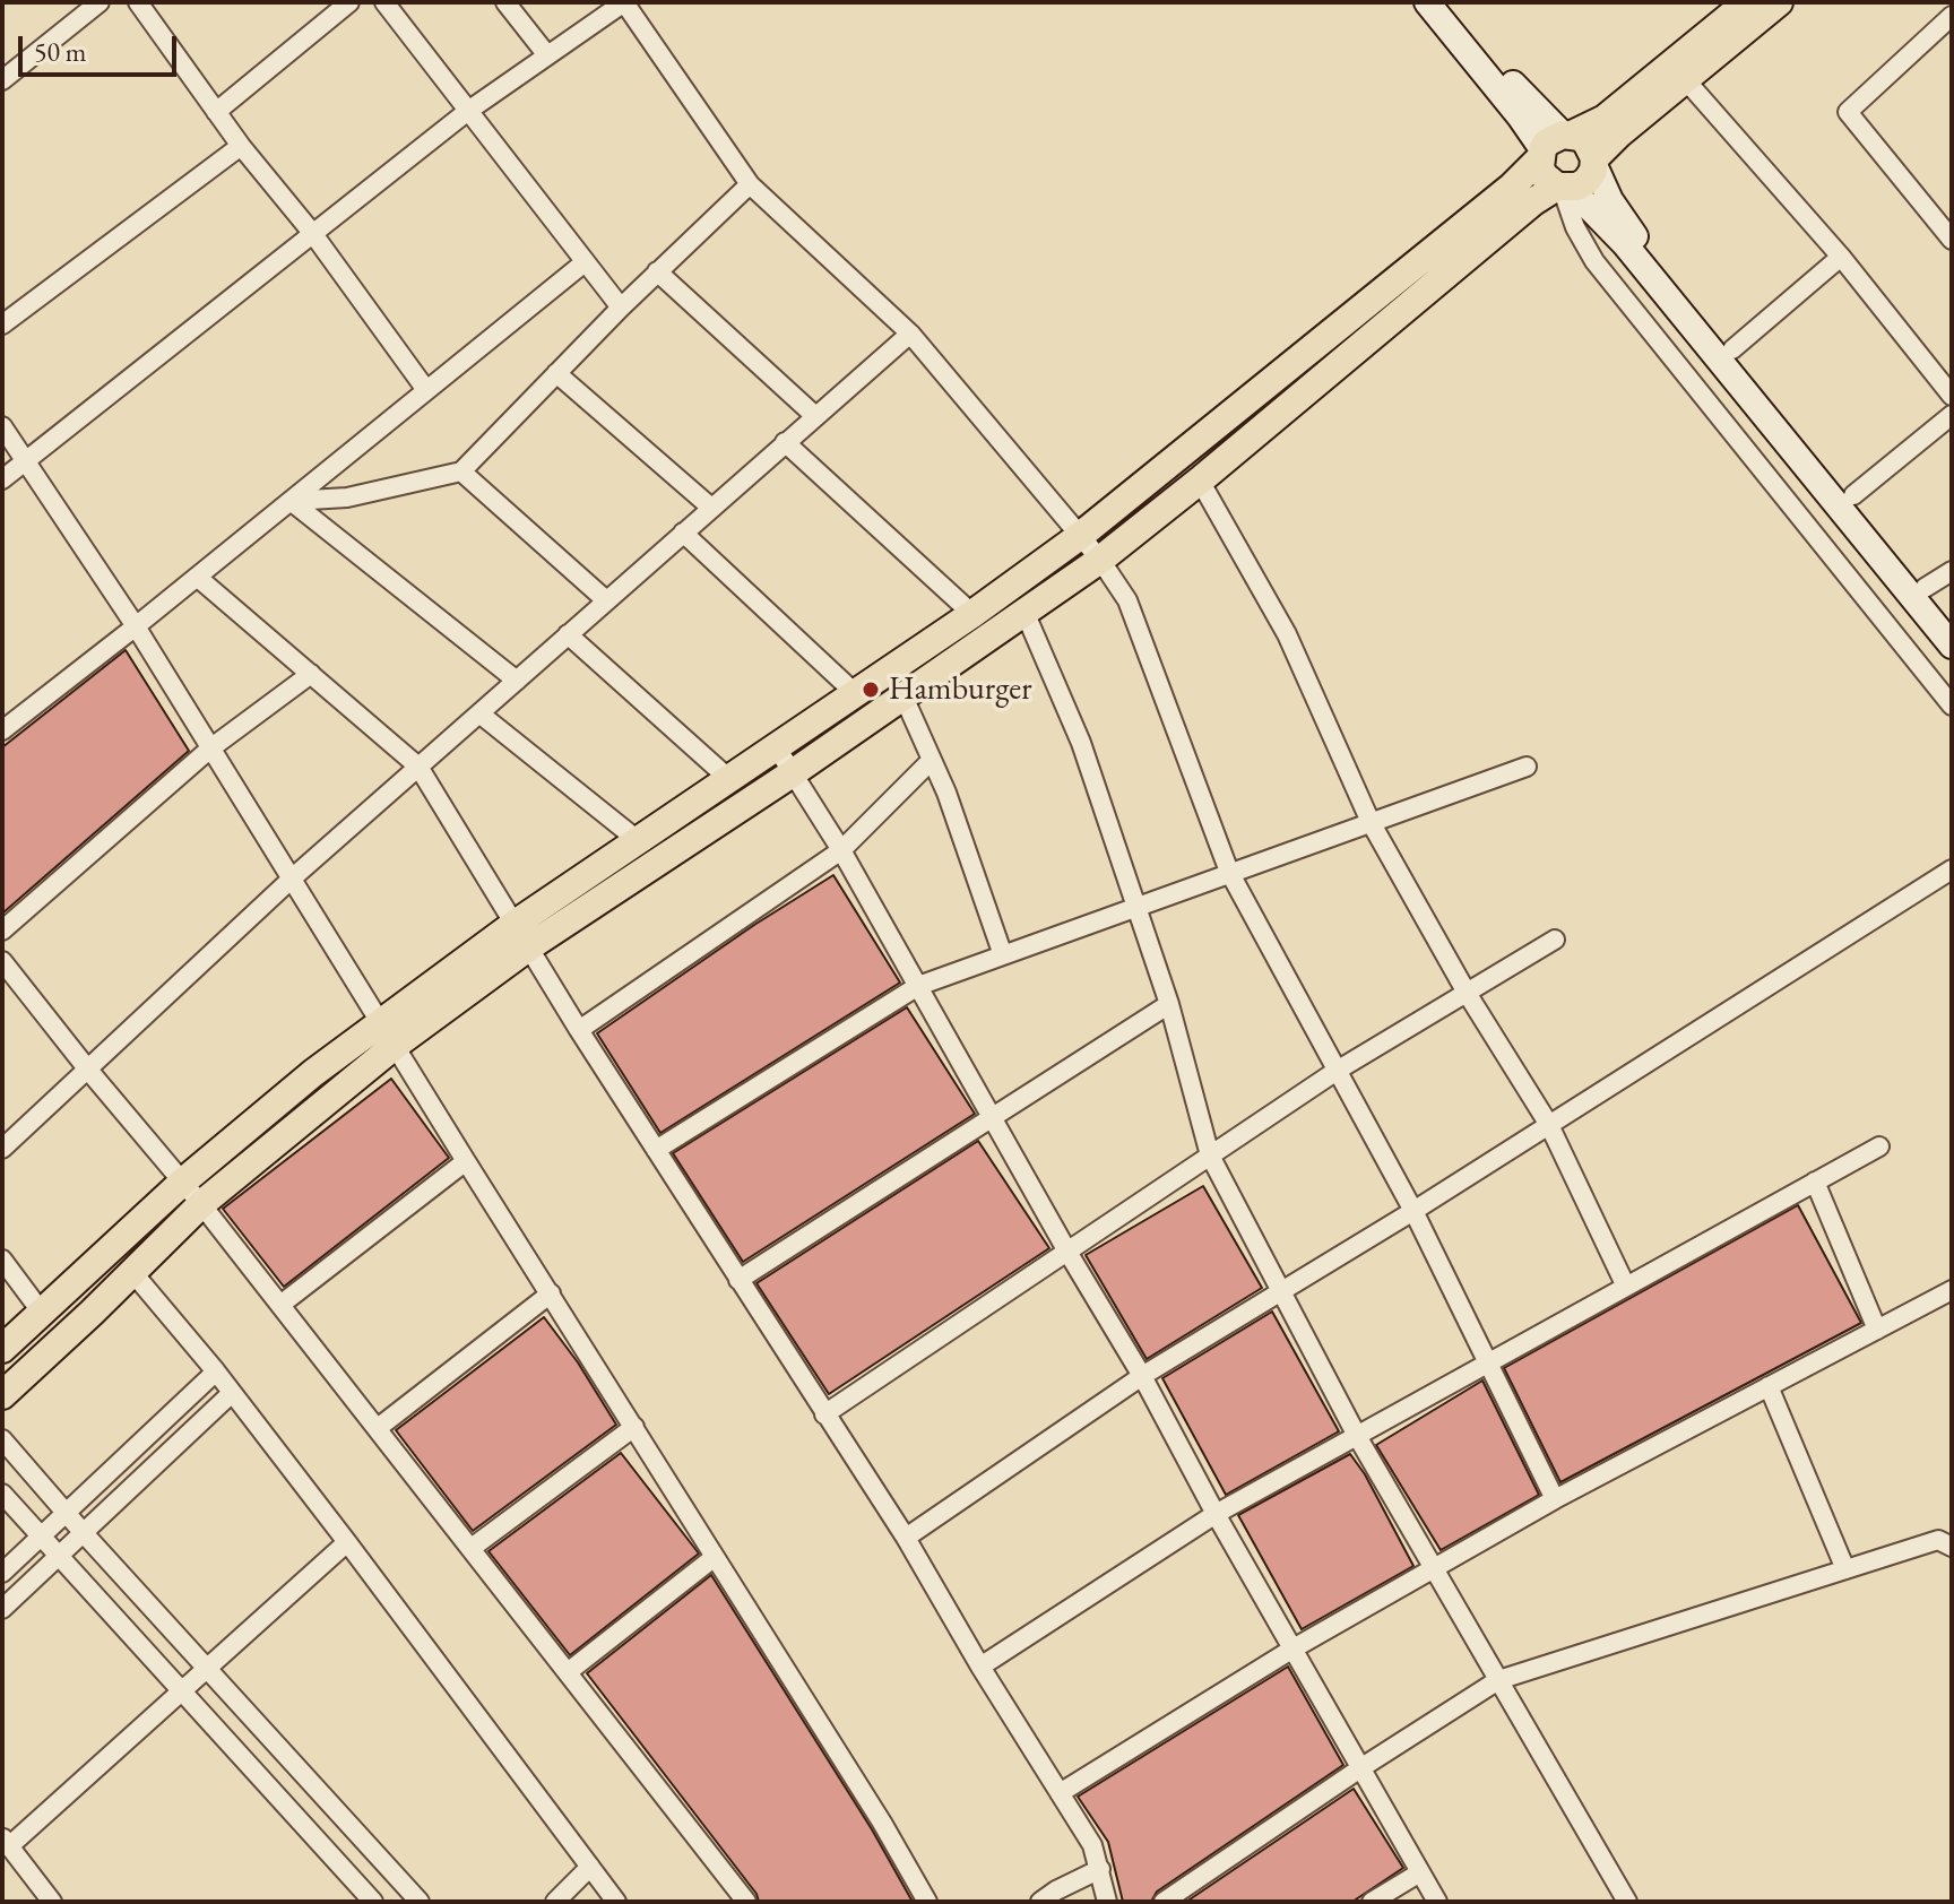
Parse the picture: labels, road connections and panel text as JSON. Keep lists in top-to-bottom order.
{
  "places": ["Hamburger"],
  "scale_bar": "50 m"
}
